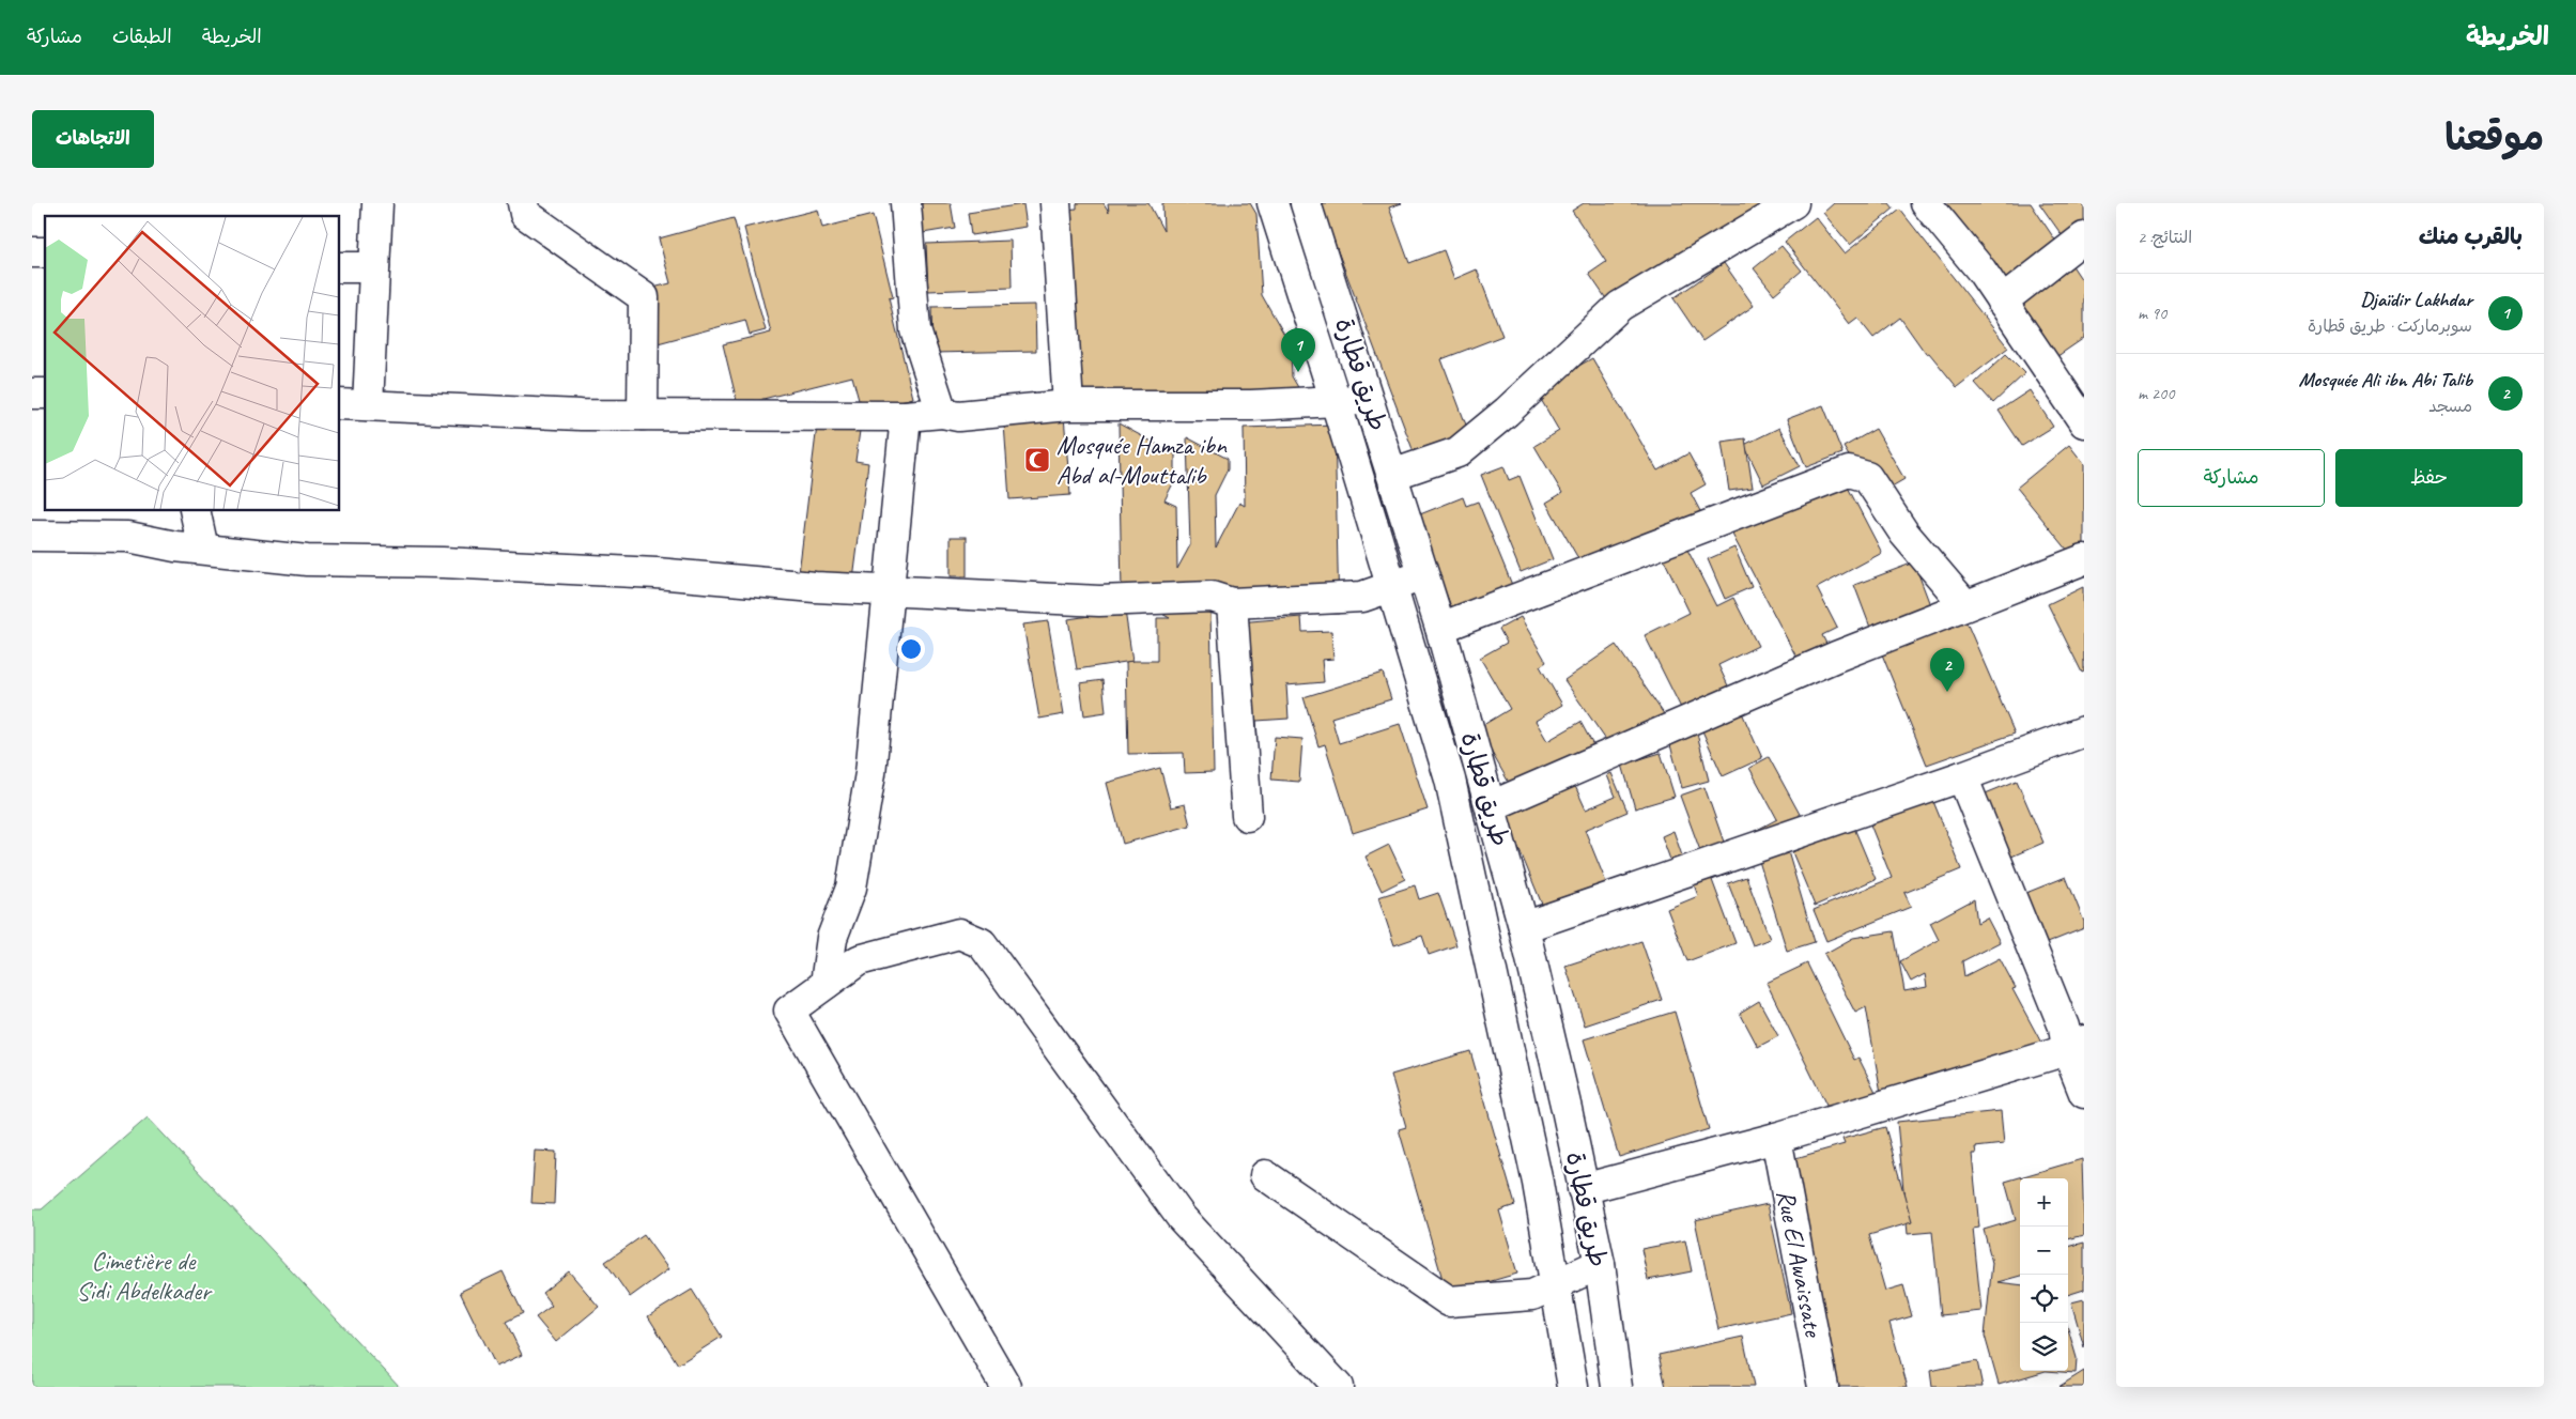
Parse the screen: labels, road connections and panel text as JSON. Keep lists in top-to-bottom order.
{
  "streets": {
    "street": ["طريق قطارة", "Rue El Awaissate"]
  },
  "parks": ["Cimetière de Sidi Abdelkader"],
  "places": {
    "mosque": ["Mosquée Hamza ibn Abd al-Mouttalib"]
  },
  "page": {
    "header": "الخريطة",
    "nav": ["الخريطة", "الطبقات", "مشاركة"],
    "title": "موقعنا",
    "buttons": [
      "الاتجاهات",
      ["حفظ", "مشاركة"]
    ],
    "heading": ["بالقرب منك", "النتائج: 2"],
    "list": [
      {
        "mark": "1",
        "name": "Djaïdir Lakhdar",
        "note": "سوبرماركت · طريق قطارة",
        "value": "90 m"
      },
      {
        "mark": "2",
        "name": "Mosquée Ali ibn Abi Talib",
        "note": "مسجد",
        "value": "200 m"
      }
    ],
    "pins": ["1", "2"],
    "map_buttons": ["+", "−"]
  }
}
